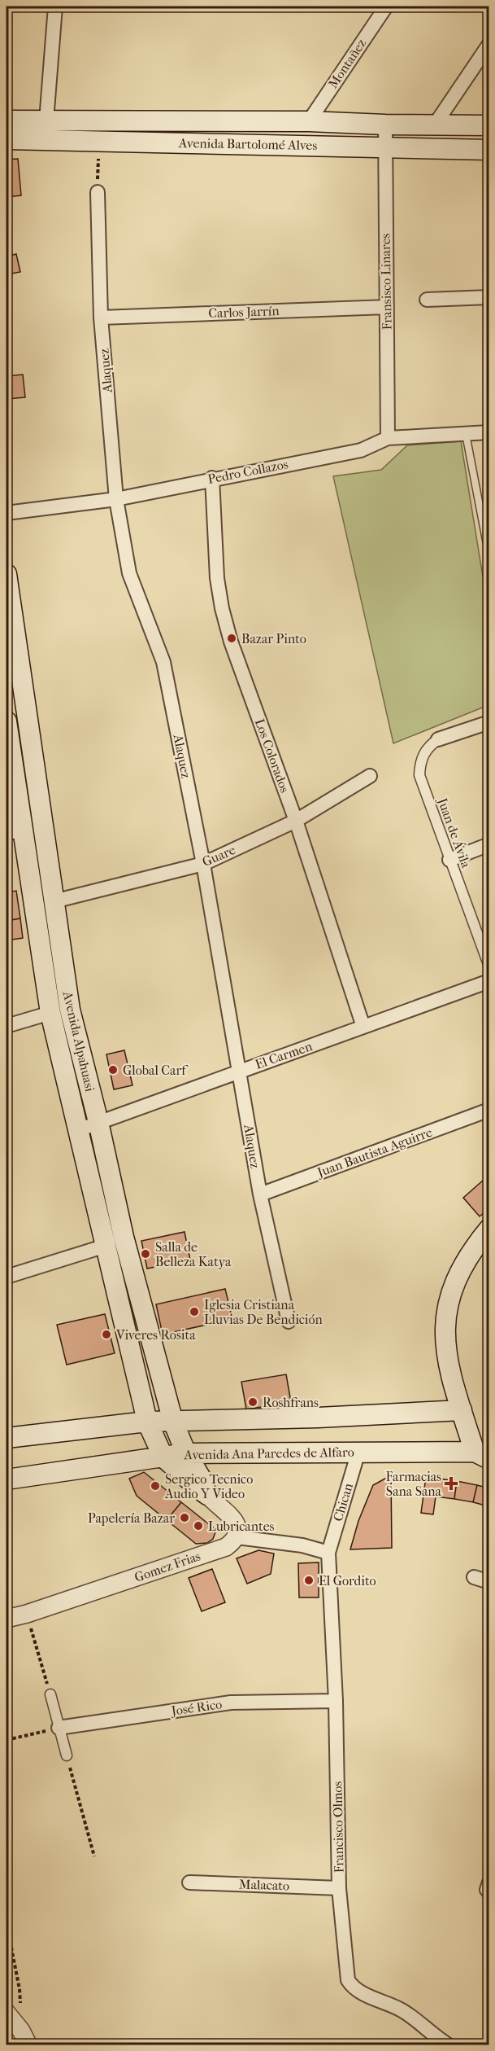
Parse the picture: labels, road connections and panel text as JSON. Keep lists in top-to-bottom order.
{
  "streets": {
    "main road": ["Avenida Bartolomé Alves", "Avenida Alpahuasi", "Avenida Ana Paredes de Alfaro"],
    "street": [
      "Montañez",
      "Fransisco Linares",
      "Carlos Jarrín",
      "Alaquez",
      "Pedro Collazos",
      "Los Colorados",
      "Juan de Ávila",
      "Guare",
      "El Carmen",
      "Juan Bautista Aguirre",
      "Chican",
      "Gomez Frias",
      "José Rico",
      "Francisco Olmos",
      "Malacato"
    ]
  },
  "crossings": [
    ["Montañez", "Avenida Bartolomé Alves"],
    ["Avenida Bartolomé Alves", "Fransisco Linares"],
    ["Fransisco Linares", "Carlos Jarrín"],
    ["Fransisco Linares", "Pedro Collazos"],
    ["Carlos Jarrín", "Alaquez"],
    ["Alaquez", "Pedro Collazos"],
    ["Alaquez", "Guare"],
    ["Alaquez", "El Carmen"],
    ["Alaquez", "Juan Bautista Aguirre"],
    ["Pedro Collazos", "Los Colorados"],
    ["Los Colorados", "Guare"],
    ["Los Colorados", "El Carmen"],
    ["Guare", "Avenida Alpahuasi"],
    ["Avenida Alpahuasi", "El Carmen"],
    ["Avenida Alpahuasi", "Avenida Ana Paredes de Alfaro"],
    ["Avenida Alpahuasi", "Gomez Frias"],
    ["Avenida Ana Paredes de Alfaro", "Chican"],
    ["Chican", "Francisco Olmos"],
    ["José Rico", "Francisco Olmos"],
    ["Francisco Olmos", "Malacato"]
  ],
  "places": {
    "other": [
      "Bazar Pinto",
      "Global Carf",
      "Salla de Belleza Katya",
      "Iglesia Cristiana Lluvias De Bendición",
      "Viveres Rosita",
      "Roshfrans",
      "Sergico Tecnico Audio Y Video",
      "Papelería Bazar",
      "Lubricantes",
      "El Gordito"
    ],
    "health": ["Farmacias Sana Sana"]
  }
}
